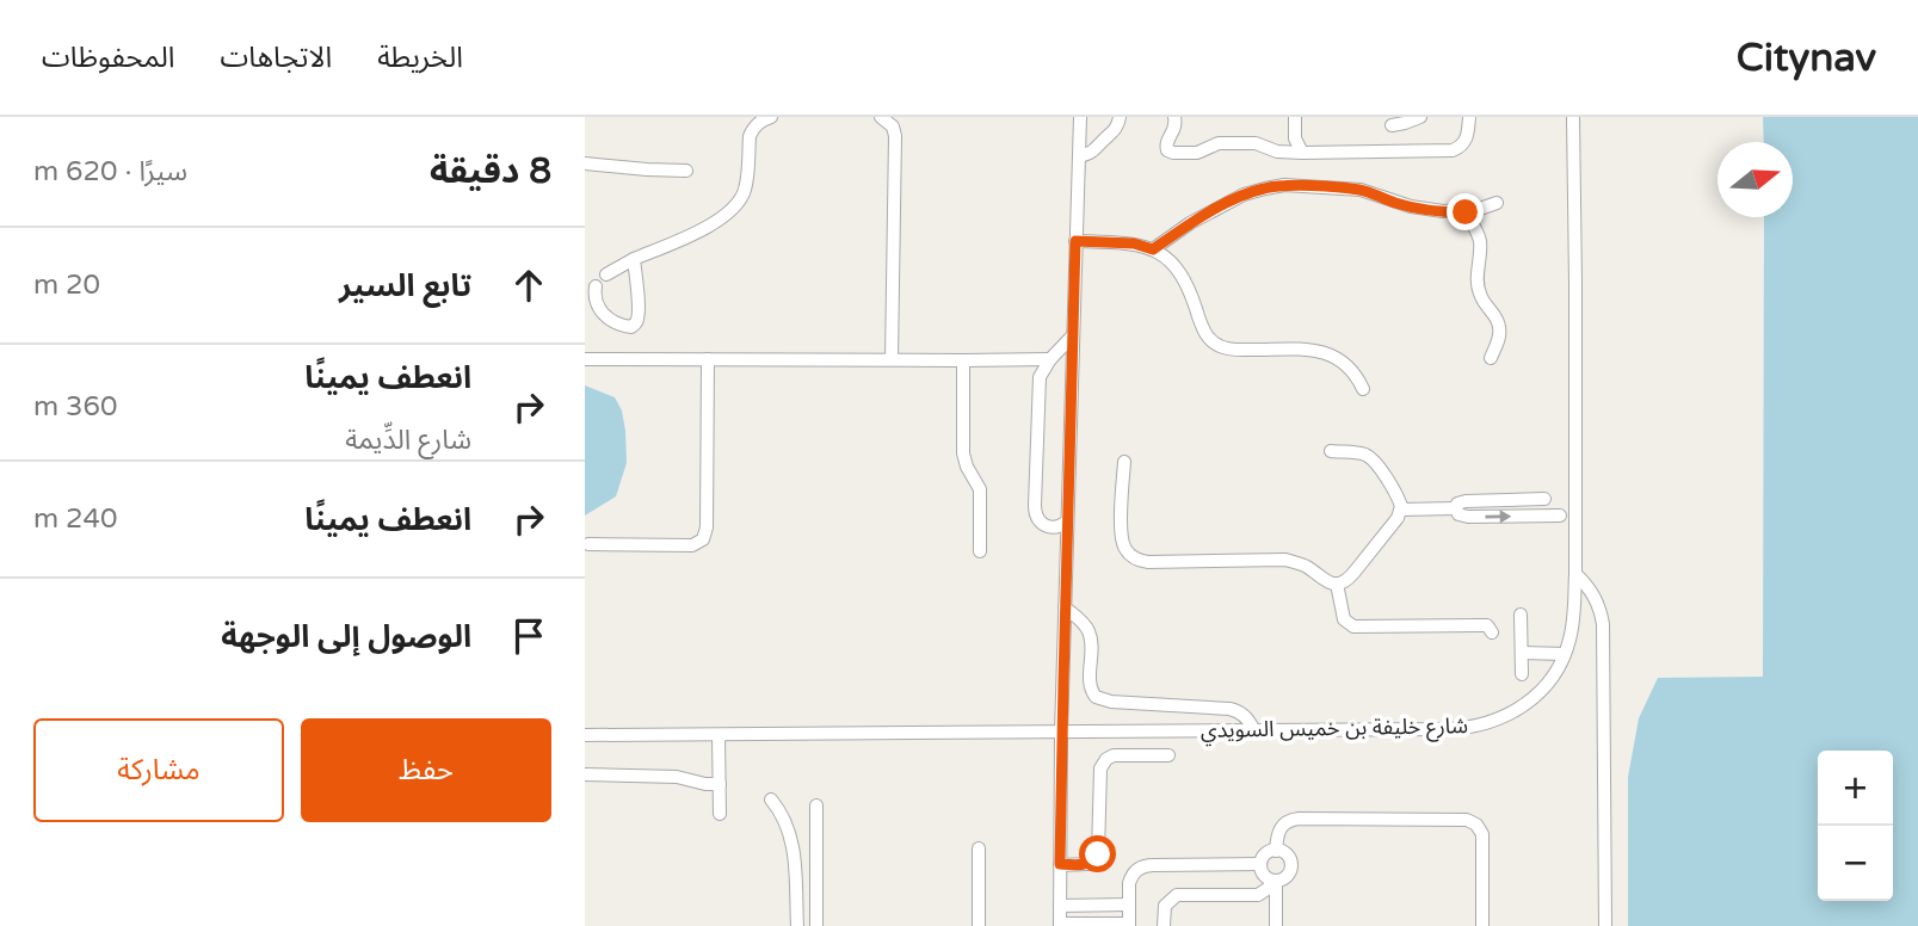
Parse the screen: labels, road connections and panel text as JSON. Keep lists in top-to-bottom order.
{
  "streets": {
    "street": ["شارع خليفة بن خميس السويدي"]
  },
  "north": "right",
  "page": {
    "header": "Citynav",
    "nav": ["الخريطة", "الاتجاهات", "المحفوظات"],
    "heading": ["8 دقيقة", "سيرًا · 620 m"],
    "list": [
      ["تابع السير", "20 m"],
      ["انعطف يمينًا", "شارع الدِّيمة", "360 m"],
      ["انعطف يمينًا", "240 m"],
      "الوصول إلى الوجهة"
    ],
    "buttons": ["حفظ", "مشاركة"],
    "map_buttons": ["+", "−"]
  }
}
